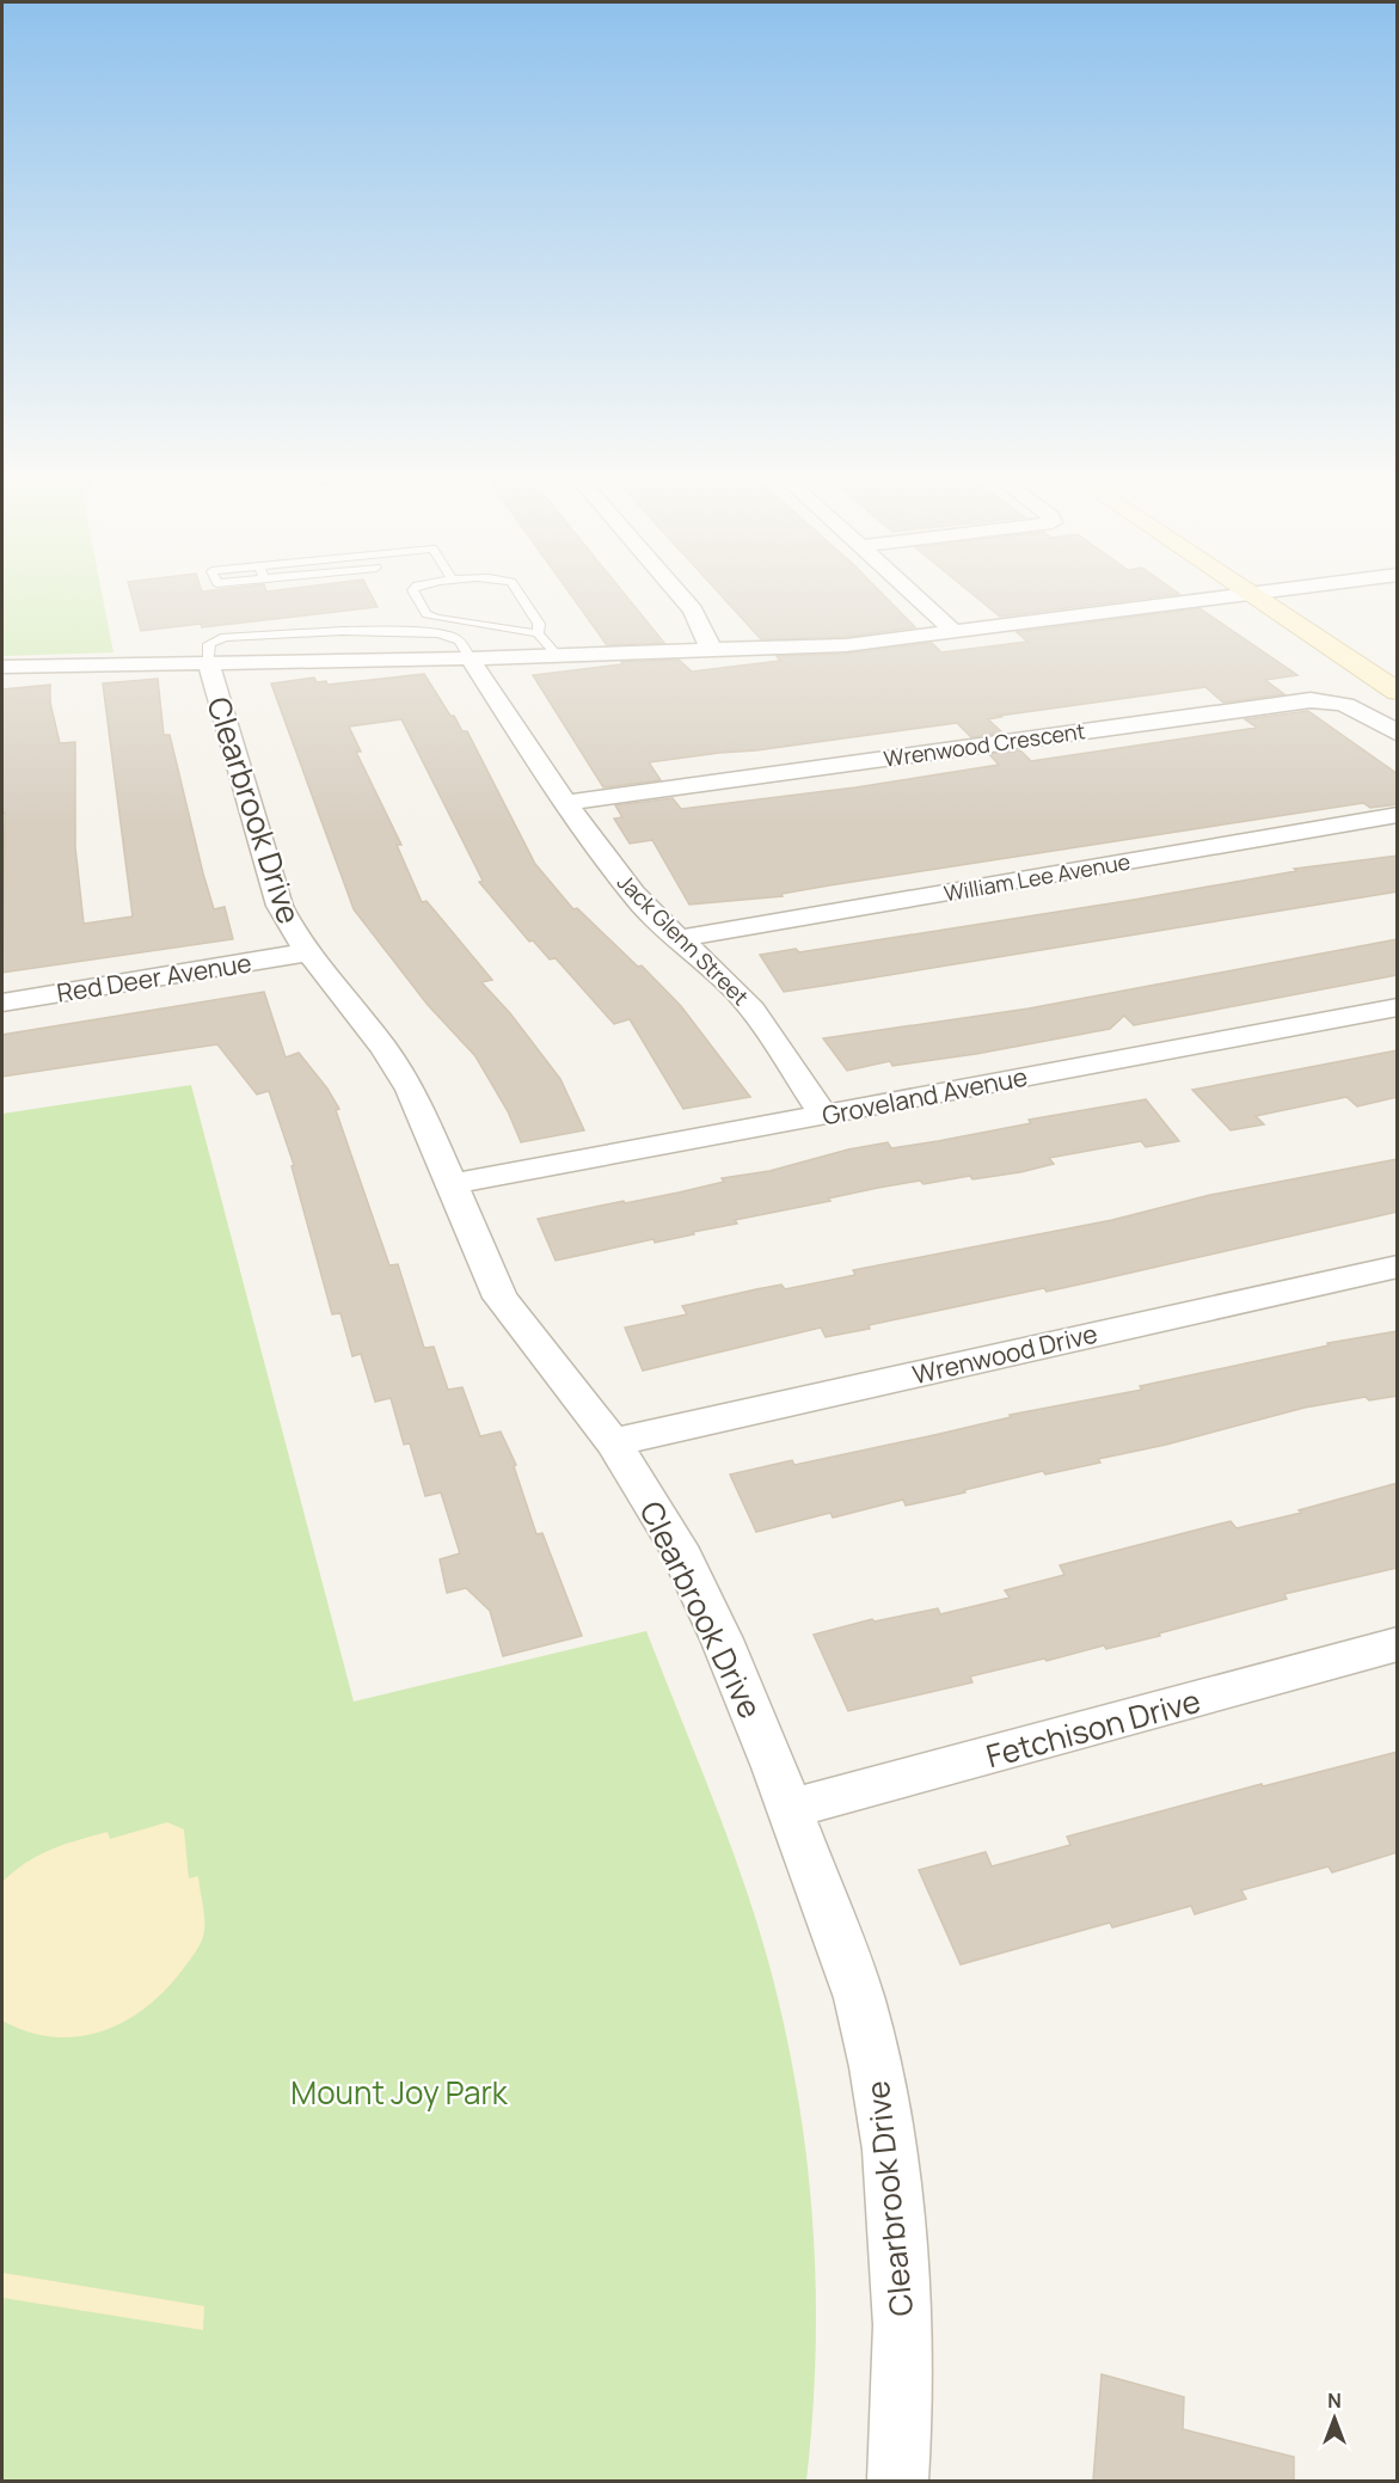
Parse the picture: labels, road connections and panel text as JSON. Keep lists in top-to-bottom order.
{
  "streets": {
    "street": [
      "Wrenwood Crescent",
      "Clearbrook Drive",
      "William Lee Avenue",
      "Jack Glenn Street",
      "Red Deer Avenue",
      "Groveland Avenue",
      "Wrenwood Drive",
      "Fetchison Drive"
    ]
  },
  "crossings": [
    ["Wrenwood Crescent", "Jack Glenn Street"],
    ["Clearbrook Drive", "Red Deer Avenue"],
    ["Clearbrook Drive", "Groveland Avenue"],
    ["Clearbrook Drive", "Wrenwood Drive"],
    ["Clearbrook Drive", "Fetchison Drive"],
    ["William Lee Avenue", "Jack Glenn Street"],
    ["Jack Glenn Street", "Groveland Avenue"]
  ],
  "parks": ["Mount Joy Park"],
  "north": "top"
}
